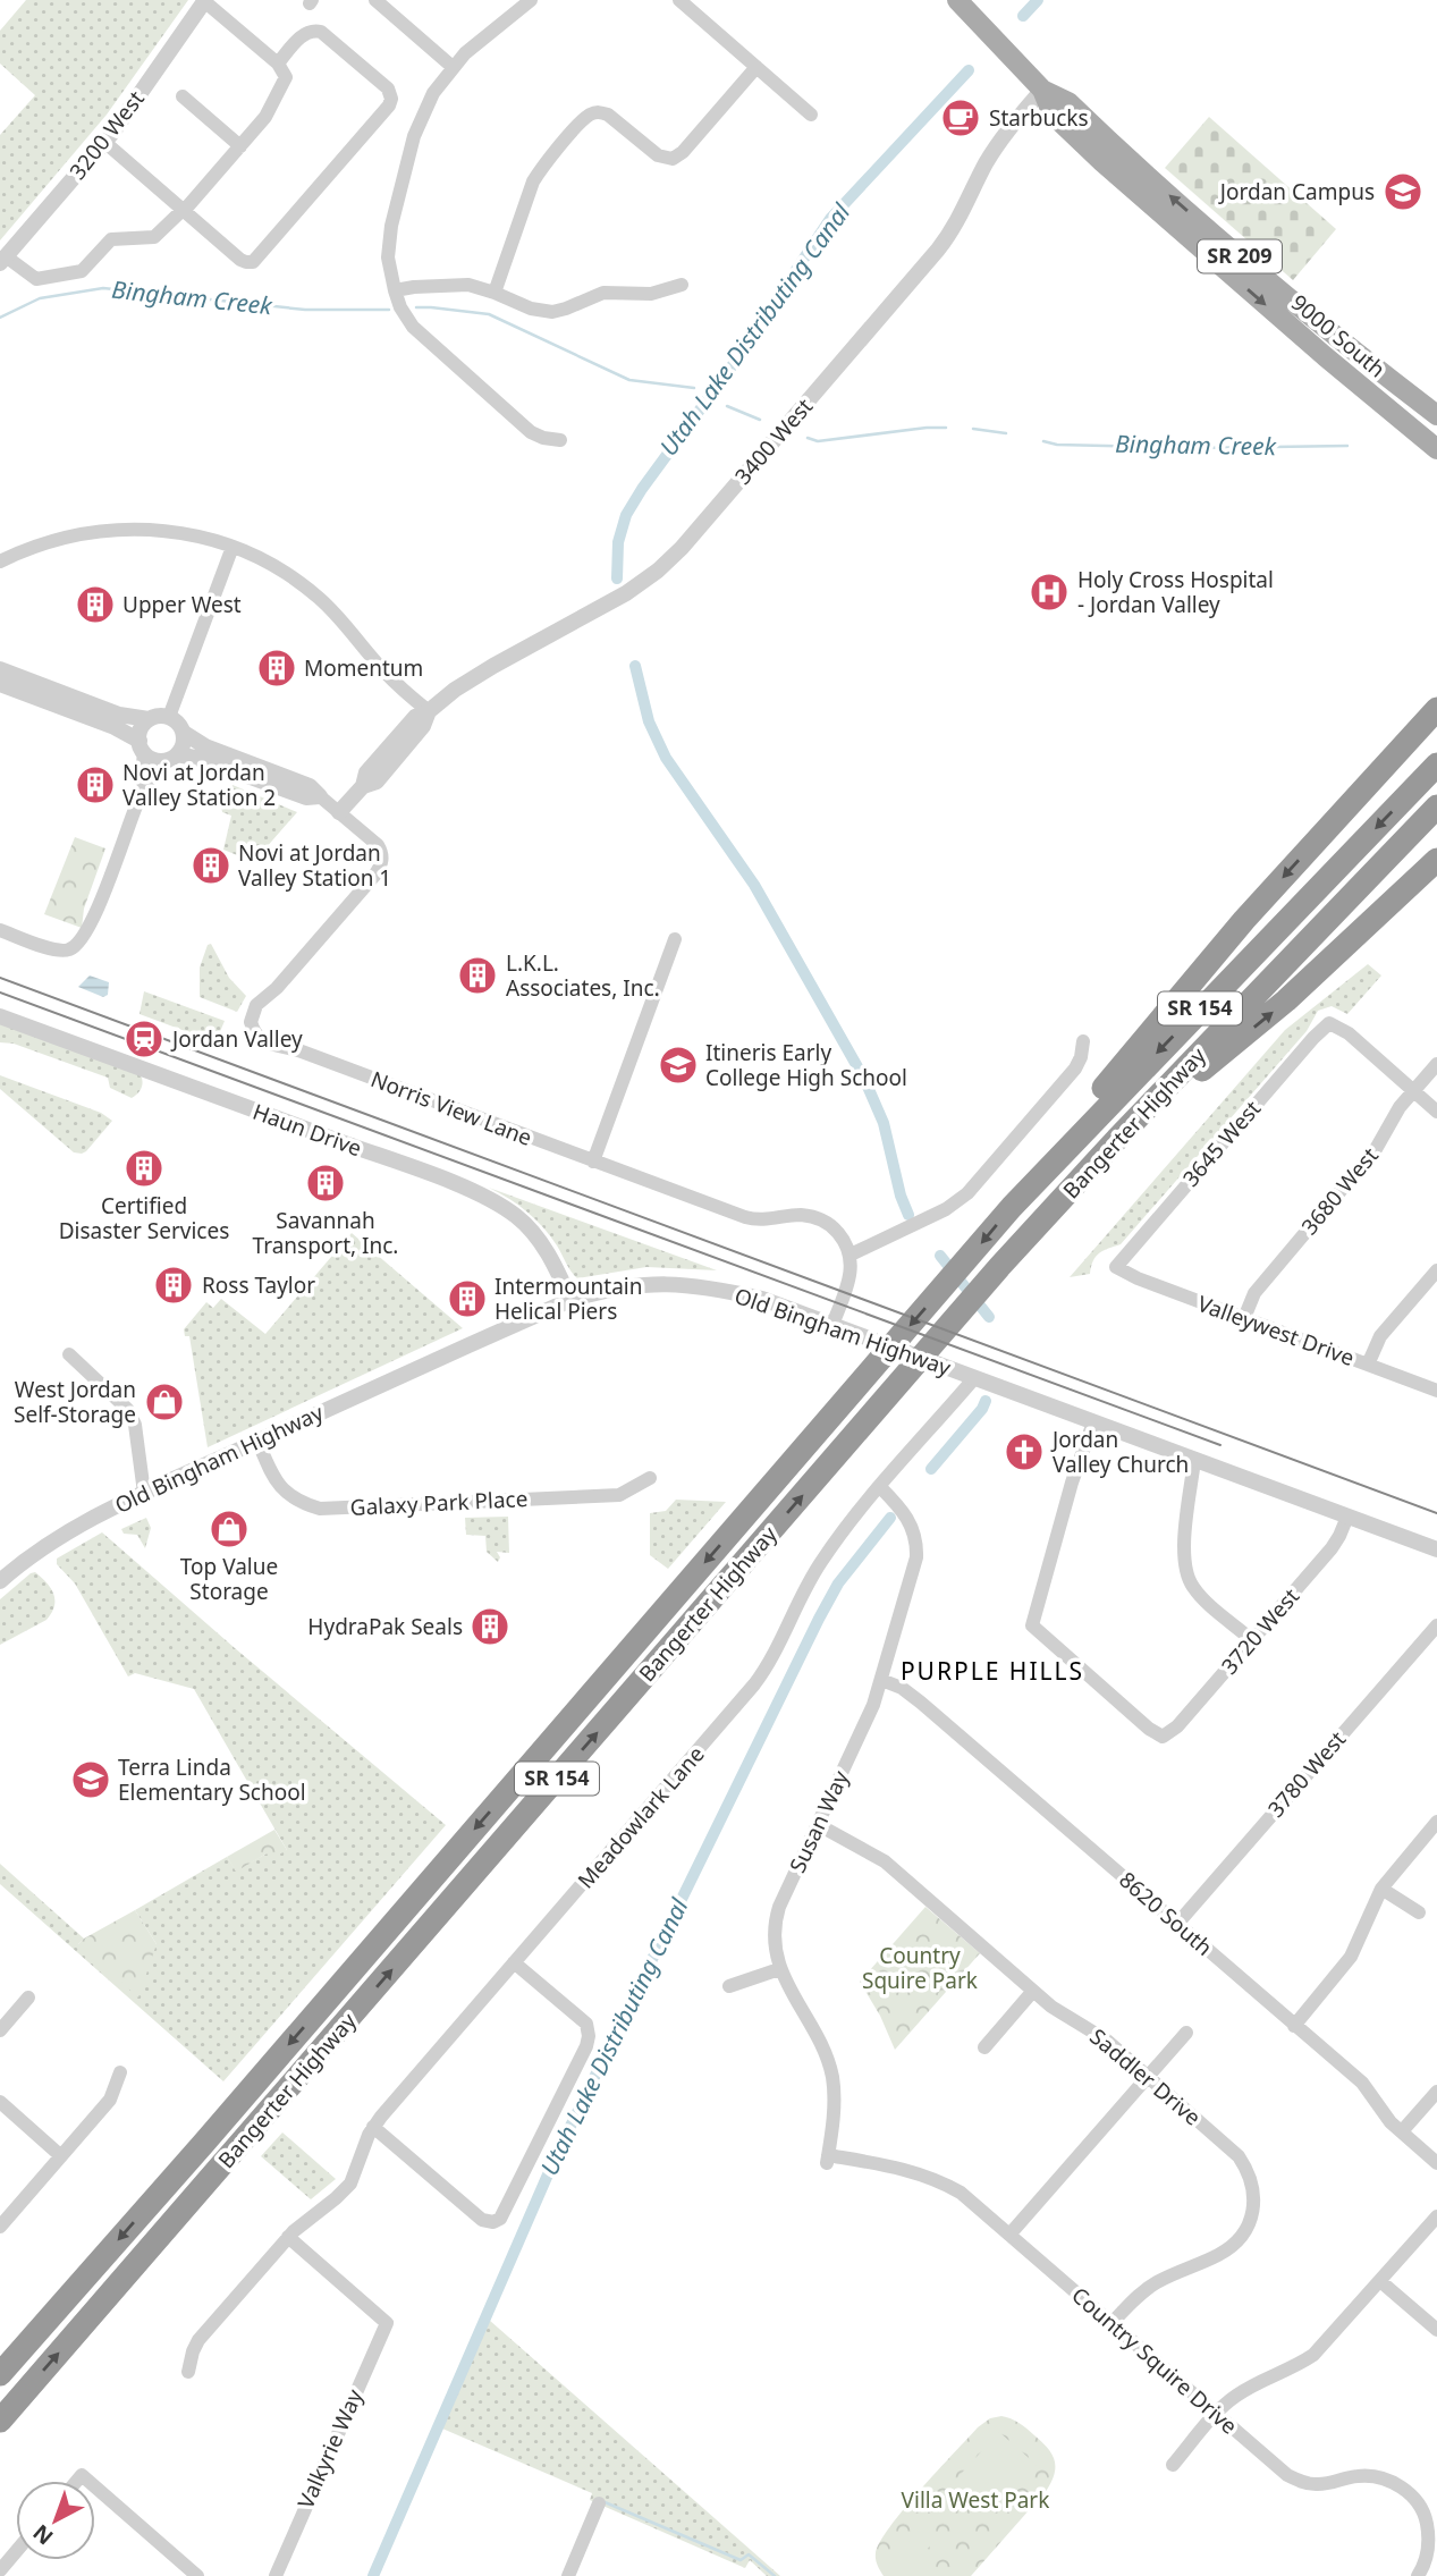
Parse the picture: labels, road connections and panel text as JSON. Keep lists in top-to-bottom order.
{
  "streets": {
    "highway": ["SR 154", "Bangerter Highway"],
    "main road": ["SR 209", "9000 South"],
    "street": [
      "3200 West",
      "3400 West",
      "Norris View Lane",
      "Haun Drive",
      "3645 West",
      "3680 West",
      "Valleywest Drive",
      "Old Bingham Highway",
      "Galaxy Park Place",
      "3720 West",
      "3780 West",
      "Meadowlark Lane",
      "Susan Way",
      "8620 South",
      "Saddler Drive",
      "Country Squire Drive",
      "Valkyrie Way"
    ]
  },
  "crossings": [
    ["9000 South", "3400 West"],
    ["3400 West", "Norris View Lane"],
    ["Haun Drive", "Old Bingham Highway"],
    ["3645 West", "3680 West"],
    ["3645 West", "Valleywest Drive"],
    ["3680 West", "Valleywest Drive"],
    ["Old Bingham Highway", "Galaxy Park Place"],
    ["Old Bingham Highway", "3720 West"],
    ["Old Bingham Highway", "Meadowlark Lane"],
    ["3780 West", "8620 South"],
    ["Meadowlark Lane", "Susan Way"],
    ["Meadowlark Lane", "Valkyrie Way"],
    ["Susan Way", "8620 South"],
    ["Susan Way", "Saddler Drive"],
    ["Susan Way", "Country Squire Drive"],
    ["Saddler Drive", "Country Squire Drive"]
  ],
  "districts": ["PURPLE HILLS"],
  "water": ["Bingham Creek", "Utah Lake Distributing Canal"],
  "parks": ["Country Squire Park", "Villa West Park"],
  "places": {
    "cafe": ["Starbucks"],
    "school or university": ["Jordan Campus", "Itineris Early College High School", "Terra Linda Elementary School"],
    "hospital": ["Holy Cross Hospital - Jordan Valley"],
    "building": [
      "Upper West",
      "Momentum",
      "Novi at Jordan Valley Station 2",
      "Novi at Jordan Valley Station 1",
      "L.K.L. Associates, Inc.",
      "Certified Disaster Services",
      "Savannah Transport, Inc.",
      "Ross Taylor",
      "Intermountain Helical Piers",
      "HydraPak Seals"
    ],
    "station": ["Jordan Valley"],
    "shop": ["West Jordan Self-Storage", "Top Value Storage"],
    "church": ["Jordan Valley Church"]
  },
  "north": "bottom left"
}
